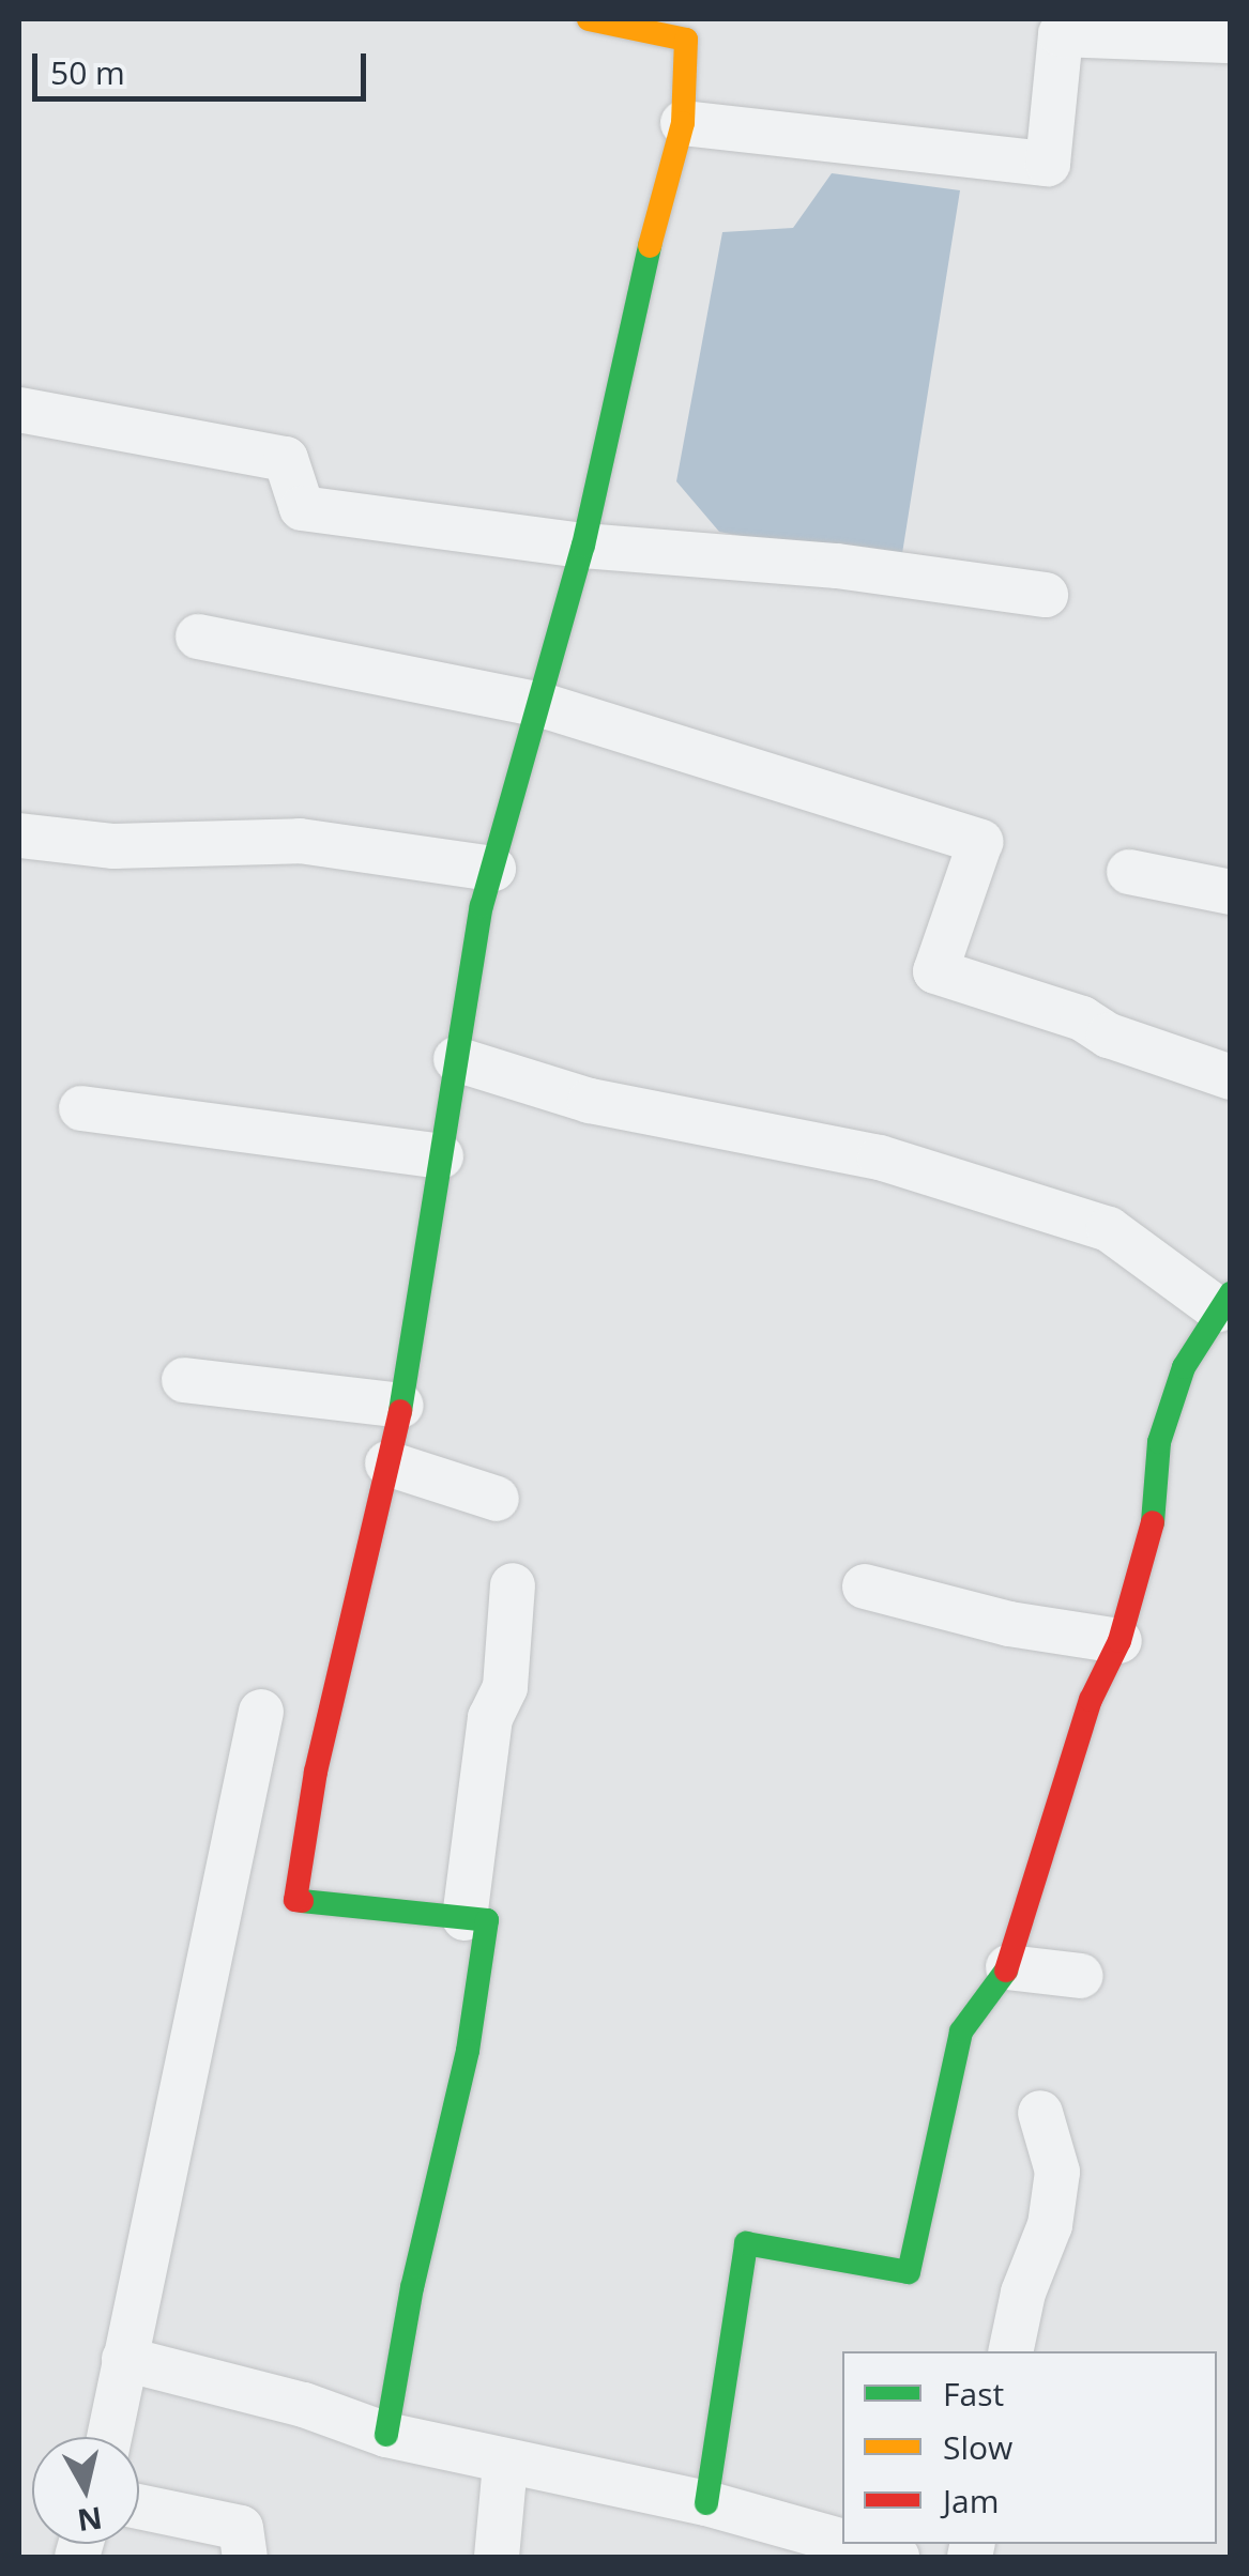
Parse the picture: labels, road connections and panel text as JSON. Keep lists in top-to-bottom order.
{
  "legend": ["Fast", "Slow", "Jam"],
  "scale_bar": "50 m",
  "north": "bottom"
}
